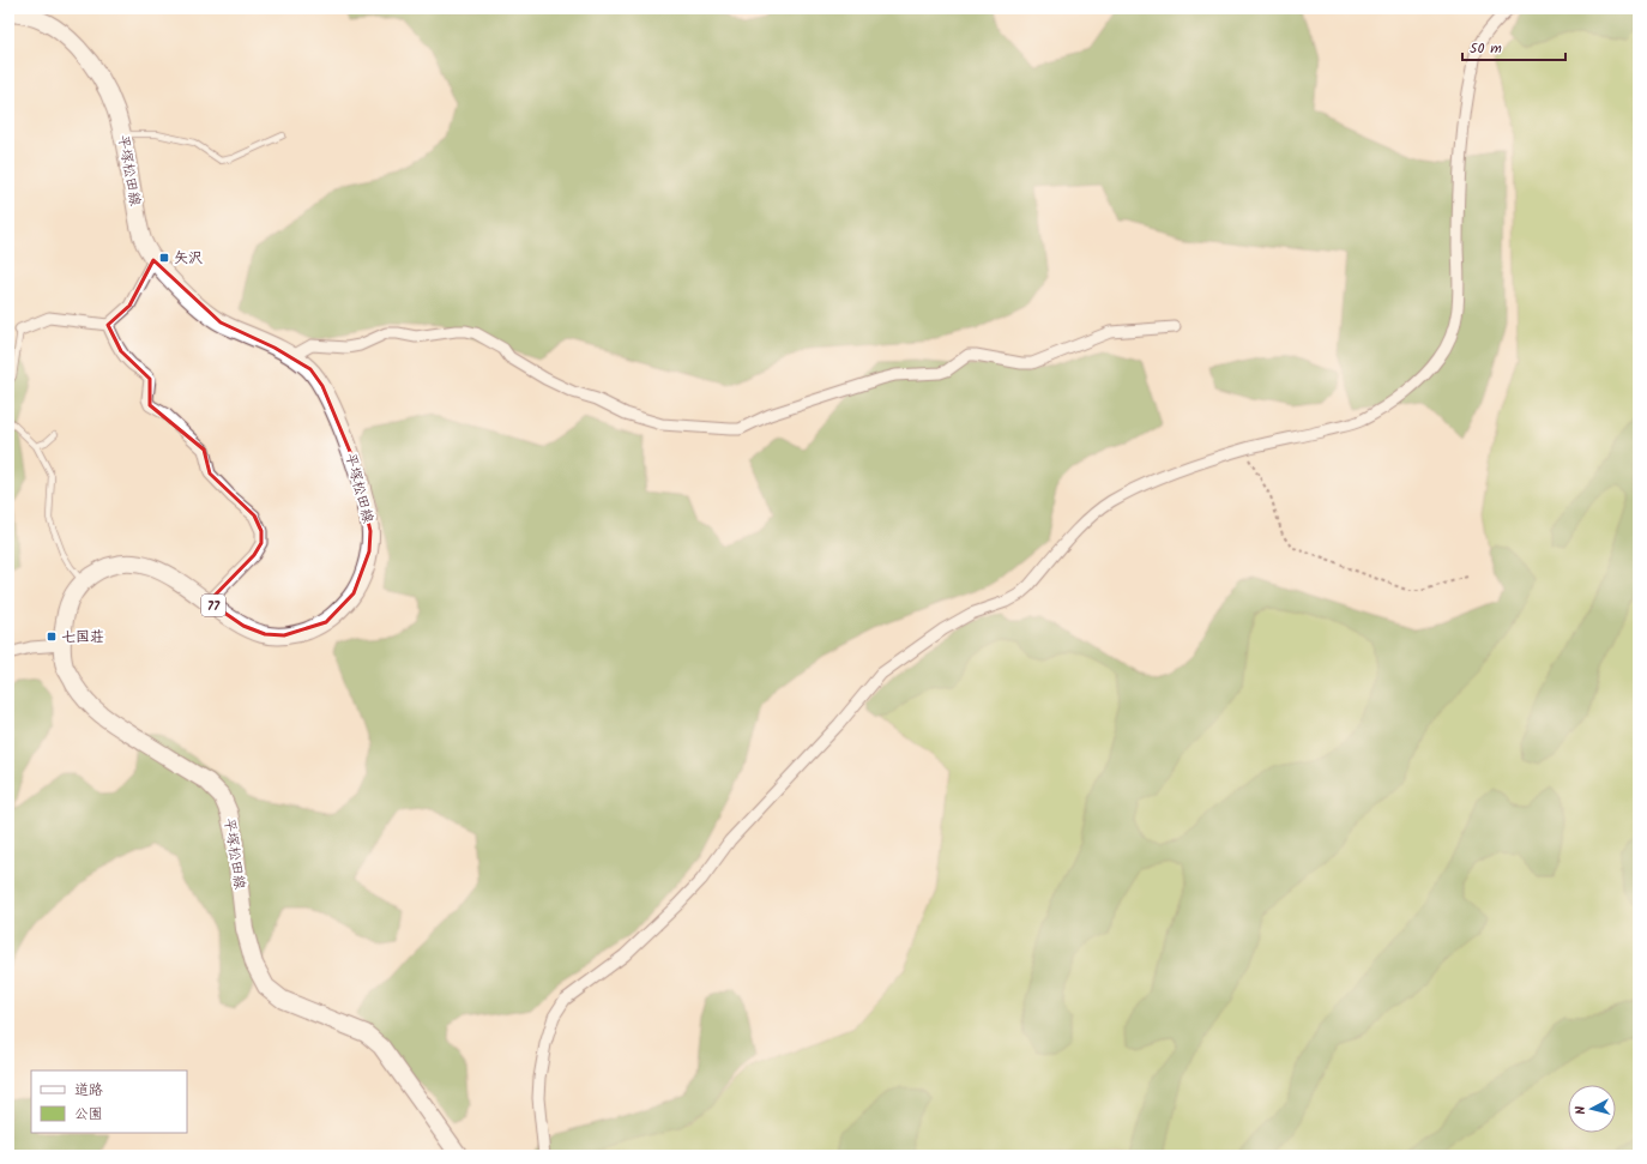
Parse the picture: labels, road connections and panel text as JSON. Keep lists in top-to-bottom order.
{
  "streets": {
    "main road": ["平塚松田線", "77"]
  },
  "places": {
    "transit": ["矢沢", "七国荘"]
  },
  "legend": ["道路", "公園"],
  "scale_bar": "50 m",
  "north": "left"
}
